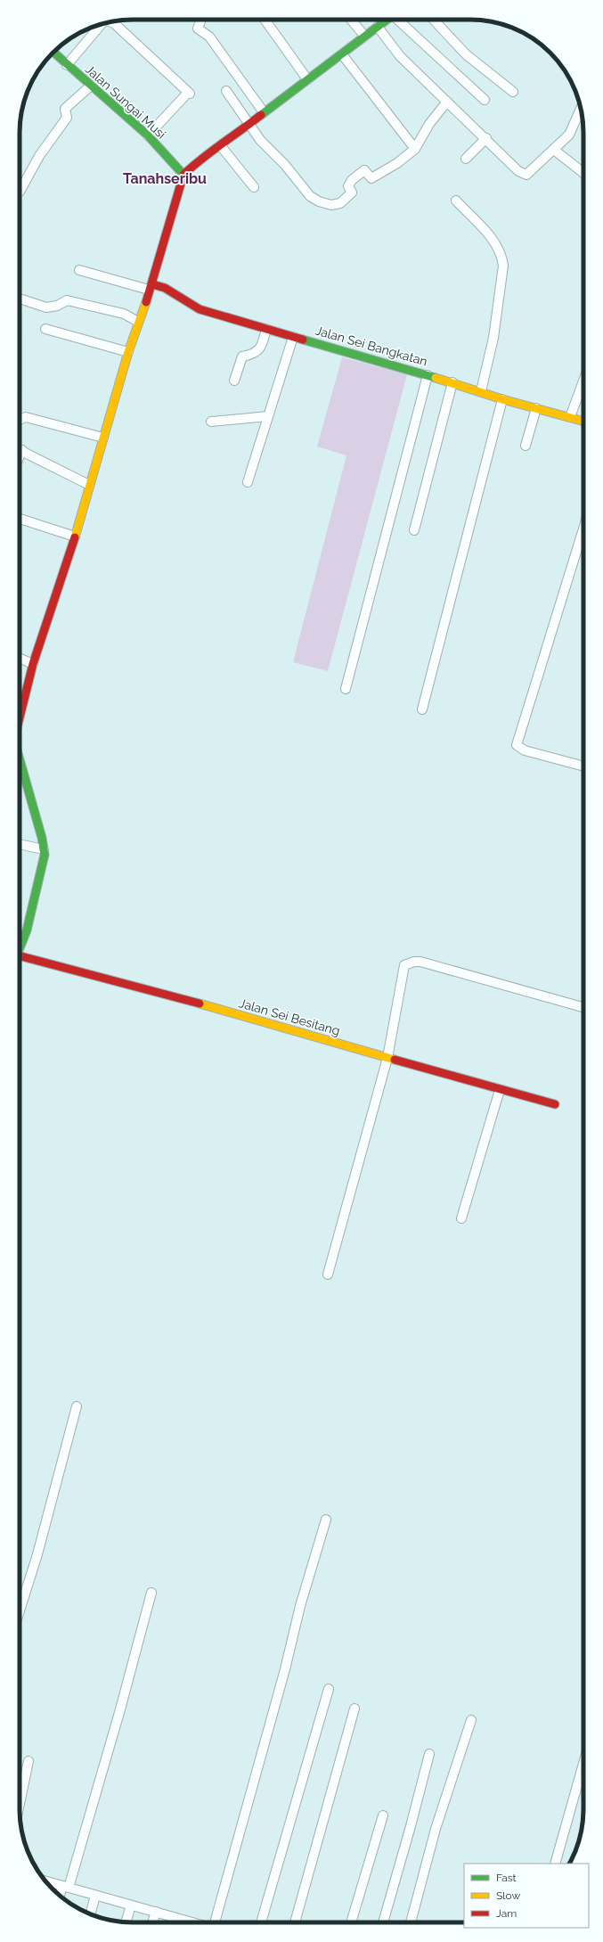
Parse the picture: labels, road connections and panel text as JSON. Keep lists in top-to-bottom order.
{
  "streets": {
    "main road": ["Jalan Sungai Musi", "Jalan Sei Bangkatan", "Jalan Sei Besitang"]
  },
  "districts": ["Tanahseribu"],
  "legend": ["Fast", "Slow", "Jam"]
}
